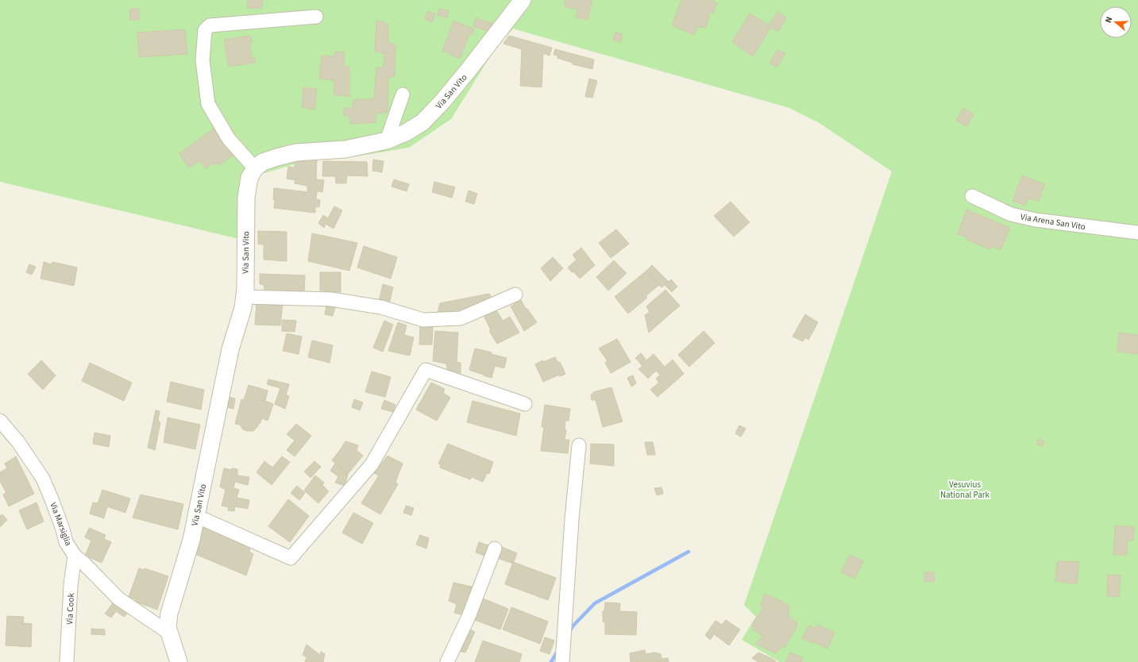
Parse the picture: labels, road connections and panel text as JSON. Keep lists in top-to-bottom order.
{
  "streets": {
    "street": [
      "Via San Vito",
      "Via Arena San Vito",
      "Via Marsiglia",
      "Via Cook"
    ]
  },
  "crossings": [
    ["Via San Vito", "Via Marsiglia"],
    ["Via Marsiglia", "Via Cook"]
  ],
  "parks": ["Vesuvius National Park"],
  "north": "left"
}
